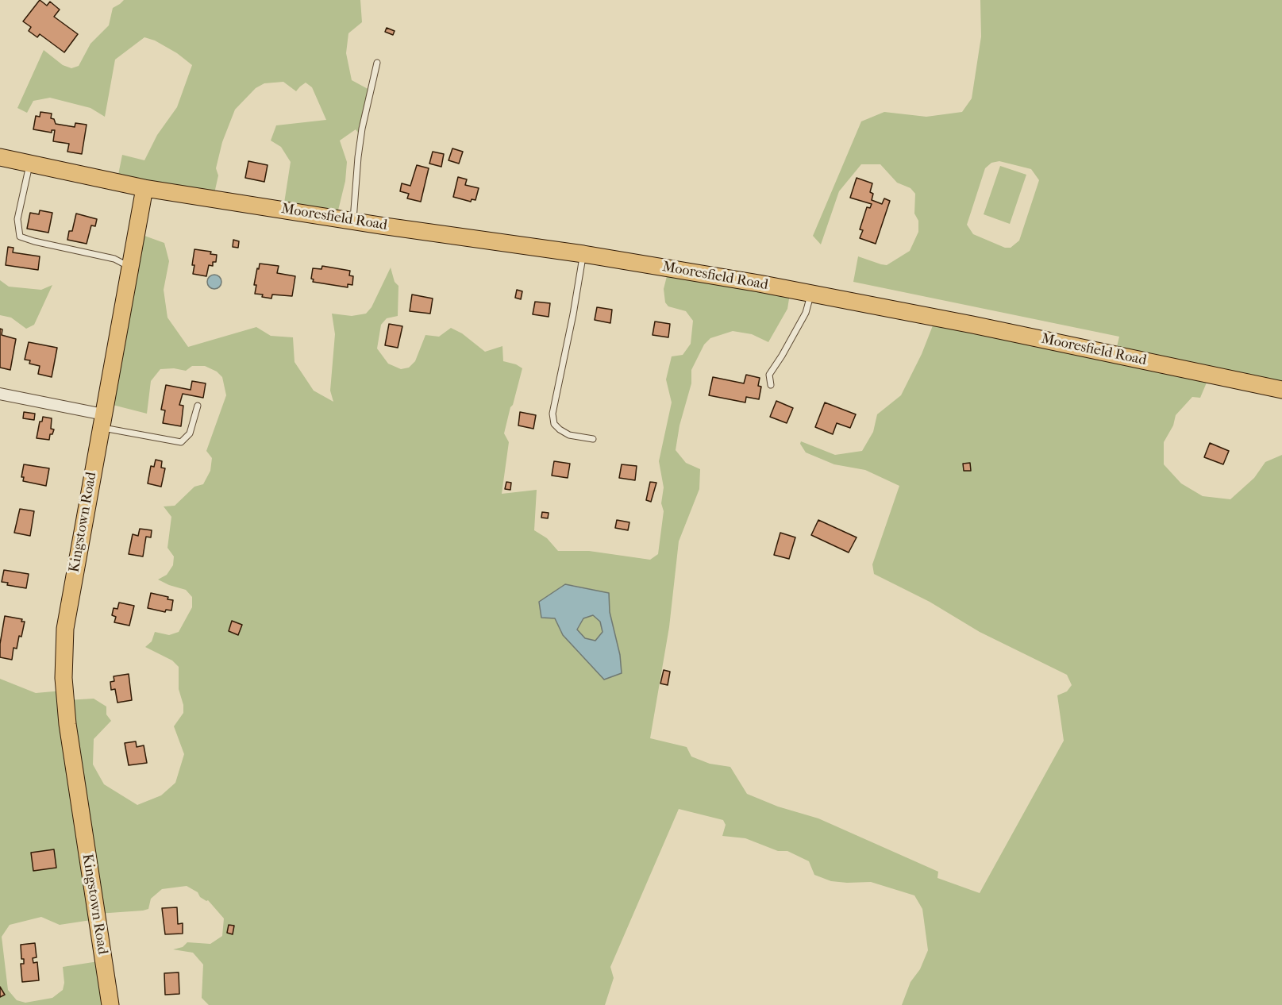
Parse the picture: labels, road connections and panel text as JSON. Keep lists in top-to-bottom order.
{
  "streets": {
    "main road": ["Mooresfield Road", "Kingstown Road"]
  },
  "crossings": [
    ["Mooresfield Road", "Kingstown Road"]
  ]
}
